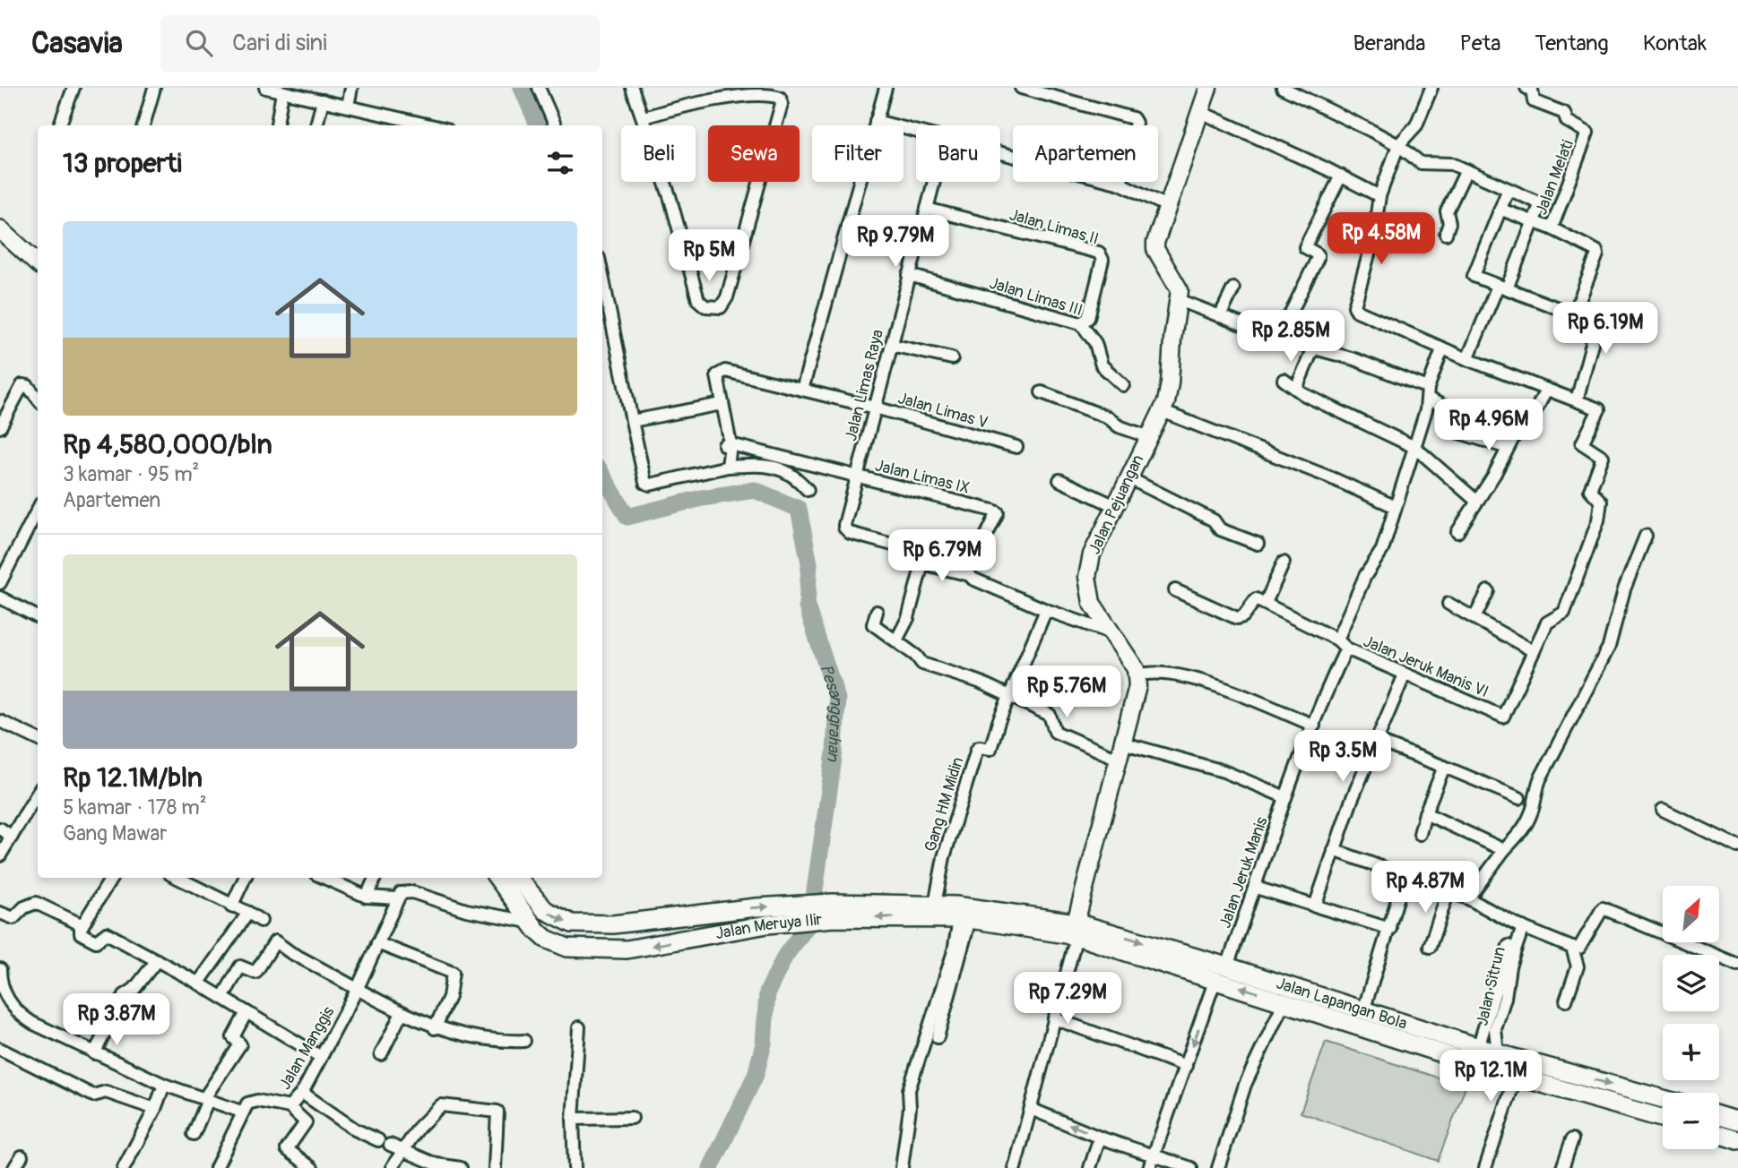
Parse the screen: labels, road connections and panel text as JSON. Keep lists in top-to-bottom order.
{
  "streets": {
    "main road": ["Jalan Meruya Ilir", "Jalan Lapangan Bola"],
    "street": [
      "Jalan Melati",
      "Jalan Limas II",
      "Jalan Limas III",
      "Jalan Limas Raya",
      "Jalan Limas V",
      "Jalan Limas IX",
      "Jalan Pejuangan",
      "Jalan Jeruk Manis VI",
      "Gang HM Midin",
      "Jalan Jeruk Manis",
      "Jalan Sitrun",
      "Jalan Manggis"
    ]
  },
  "crossings": [
    ["Jalan Limas II", "Jalan Limas III"],
    ["Jalan Limas II", "Jalan Limas Raya"],
    ["Jalan Limas III", "Jalan Limas Raya"],
    ["Jalan Limas Raya", "Jalan Limas V"],
    ["Jalan Limas Raya", "Jalan Limas IX"],
    ["Jalan Jeruk Manis VI", "Jalan Jeruk Manis"],
    ["Gang HM Midin", "Jalan Meruya Ilir"],
    ["Jalan Jeruk Manis", "Jalan Lapangan Bola"],
    ["Jalan Meruya Ilir", "Jalan Lapangan Bola"],
    ["Jalan Sitrun", "Jalan Lapangan Bola"]
  ],
  "water": ["Pesanggrahan"],
  "north": "top right",
  "page": {
    "header": "Casavia",
    "search": "Cari di sini",
    "nav": [
      "Beranda",
      "Peta",
      "Tentang",
      "Kontak"
    ],
    "chip": [
      "Beli",
      "Sewa",
      "Filter",
      "Baru",
      "Apartemen"
    ],
    "heading": "13 properti",
    "list": [
      {
        "name": "Rp 4,580,000/bln",
        "note": "3 kamar · 95 m² · Apartemen"
      },
      {
        "name": "Rp 12.1M/bln",
        "note": "5 kamar · 178 m² · Gang Mawar"
      }
    ],
    "price": [
      "Rp 4.58M",
      "Rp 9.79M",
      "Rp 5M",
      "Rp 6.19M",
      "Rp 2.85M",
      "Rp 4.96M",
      "Rp 6.79M",
      "Rp 5.76M",
      "Rp 3.5M",
      "Rp 4.87M",
      "Rp 7.29M",
      "Rp 3.87M",
      "Rp 12.1M"
    ],
    "map_buttons": ["+", "−"]
  }
}
